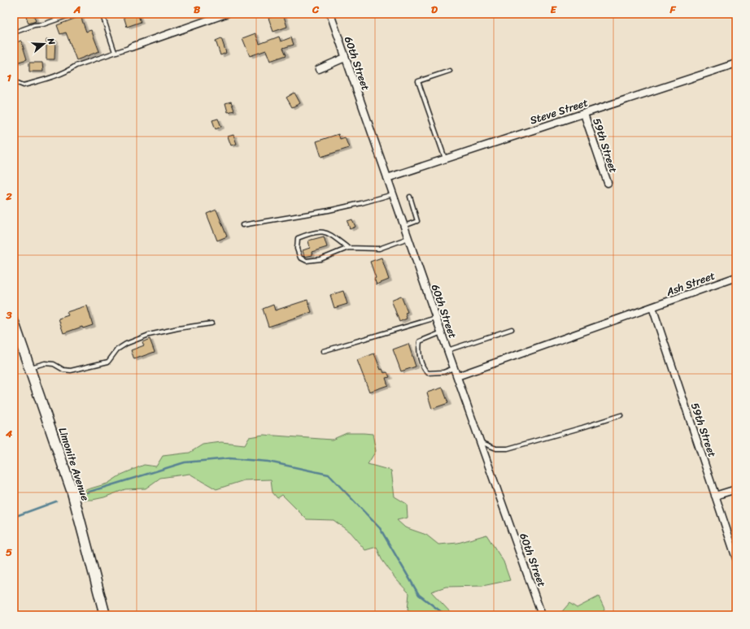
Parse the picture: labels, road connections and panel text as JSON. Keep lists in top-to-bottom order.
{
  "streets": {
    "main road": ["Limonite Avenue"],
    "street": [
      "60th Street",
      "Steve Street",
      "59th Street",
      "Ash Street"
    ]
  },
  "crossings": [
    ["60th Street", "Steve Street"],
    ["60th Street", "Ash Street"],
    ["Steve Street", "59th Street"],
    ["59th Street", "Ash Street"]
  ],
  "north": "right",
  "grid": {
    "columns": [
      "A",
      "B",
      "C",
      "D",
      "E",
      "F"
    ],
    "rows": [
      "1",
      "2",
      "3",
      "4",
      "5"
    ]
  }
}
